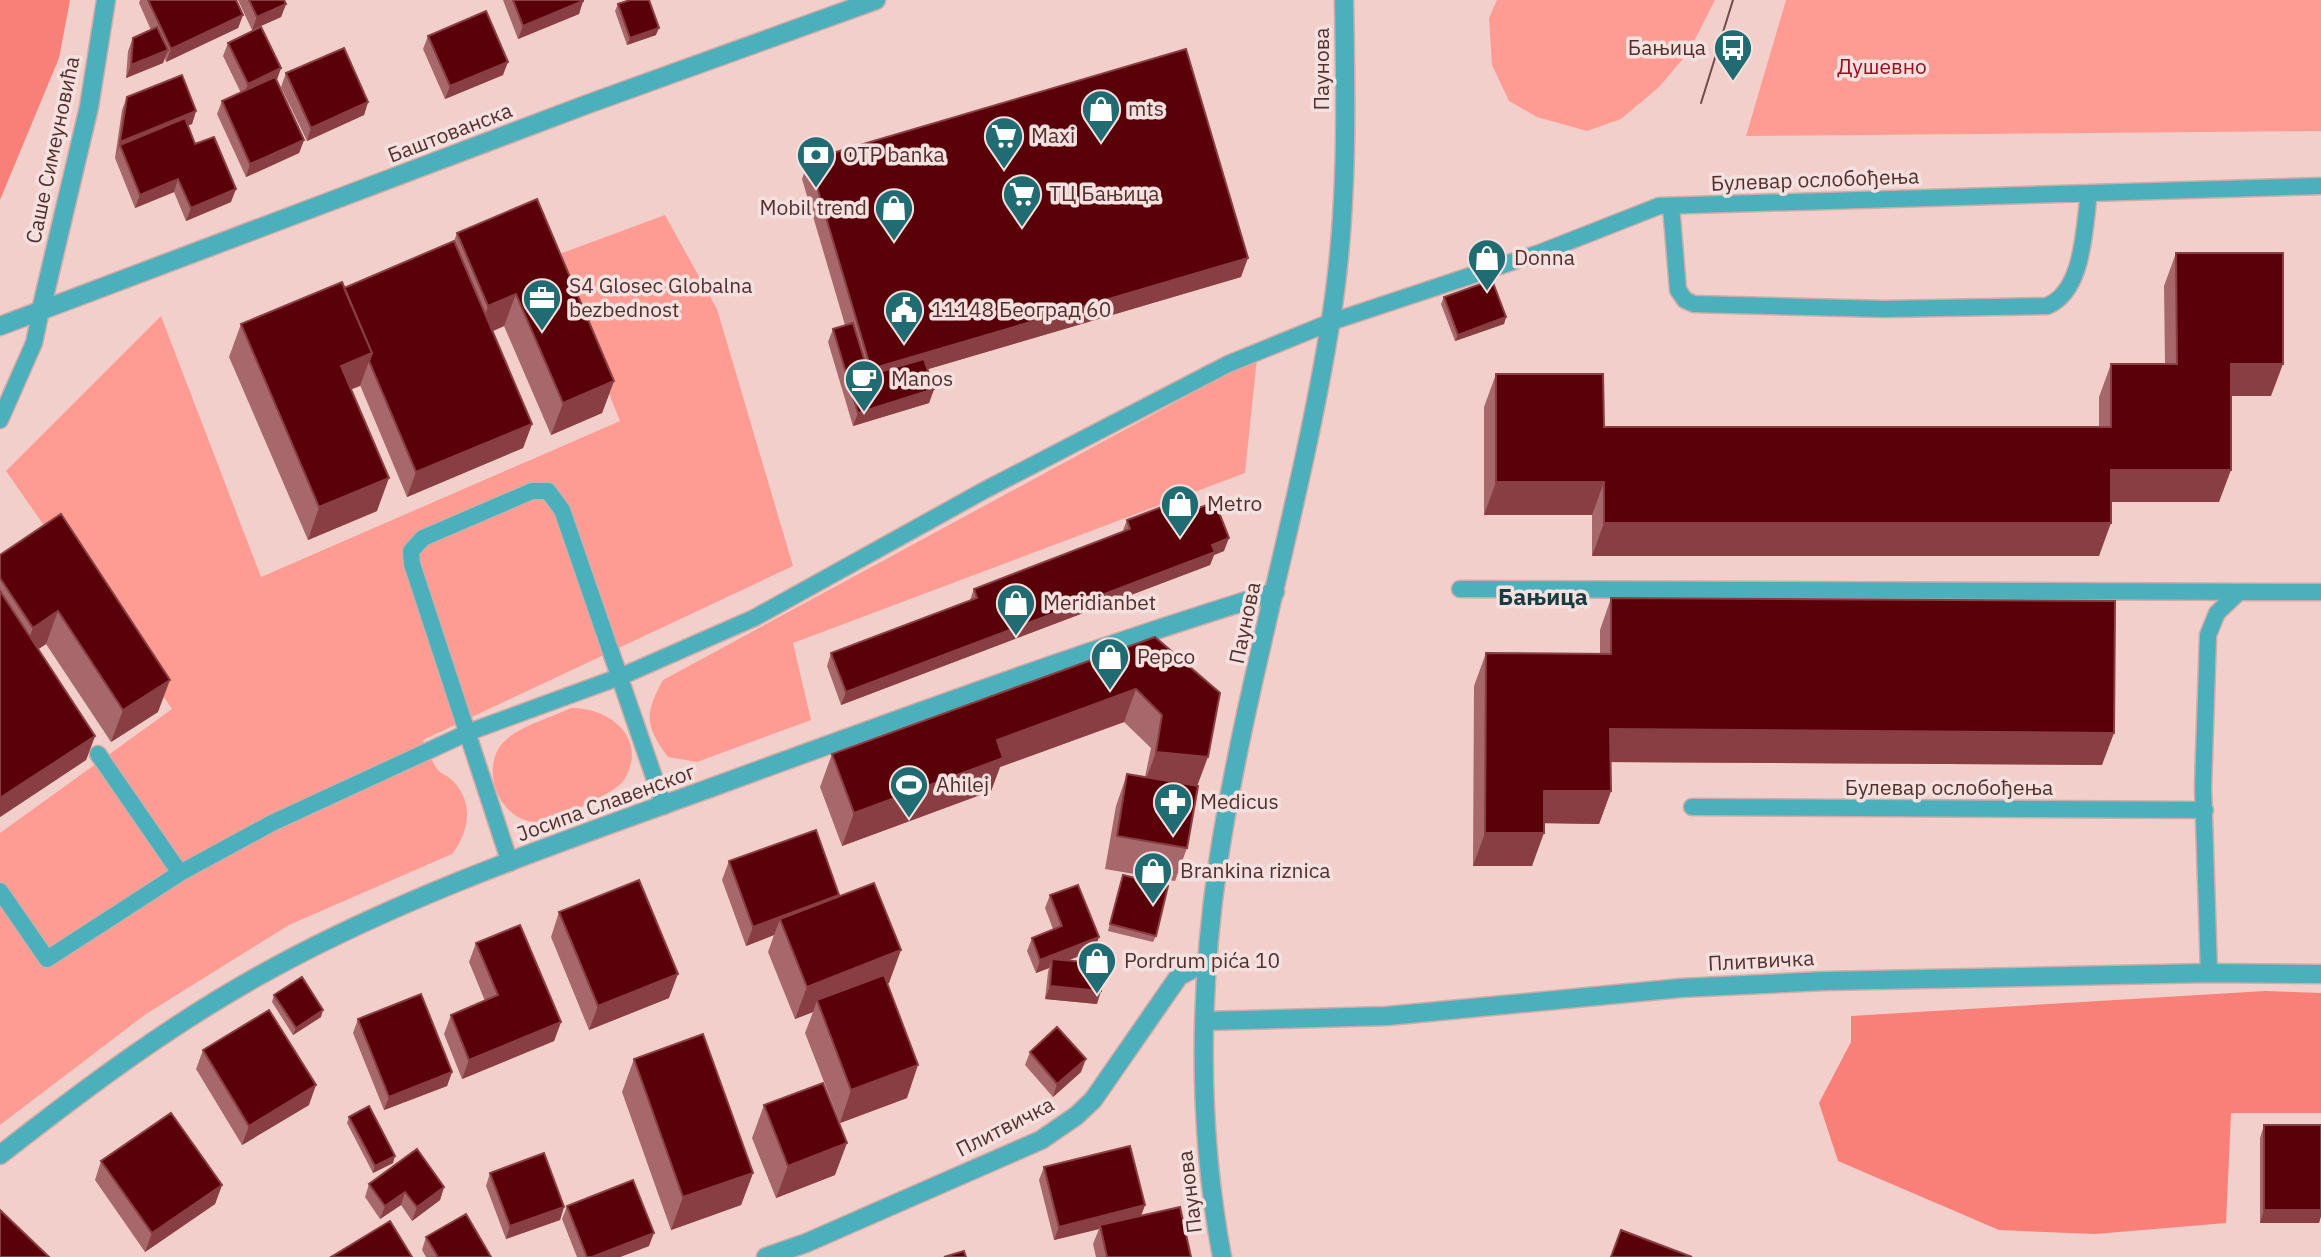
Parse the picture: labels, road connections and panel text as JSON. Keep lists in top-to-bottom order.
{
  "streets": {
    "street": [
      "Паунова",
      "Баштованска",
      "Саше Симеуновића",
      "Јосипа Славенског",
      "Плитвичка"
    ],
    "lane": ["Булевар ослобођења"]
  },
  "crossings": [
    ["Паунова", "Булевар ослобођења"],
    ["Паунова", "Јосипа Славенског"],
    ["Паунова", "Плитвичка"],
    ["Баштованска", "Саше Симеуновића"]
  ],
  "districts": ["Бањица"],
  "parks": ["Душевно"],
  "places": {
    "bus stop": ["Бањица"],
    "shop": [
      "mts",
      "Mobil trend",
      "Donna",
      "Metro",
      "Meridianbet",
      "Pepco",
      "Brankina riznica",
      "Pordrum pića 10"
    ],
    "supermarket": ["Maxi", "ТЦ Бањица"],
    "bank": ["OTP banka"],
    "office": ["S4 Glosec Globalna bezbednost"],
    "public building": ["11148 Београд 60"],
    "cafe": ["Manos"],
    "sports": ["Ahilej"],
    "pharmacy": ["Medicus"]
  }
}
